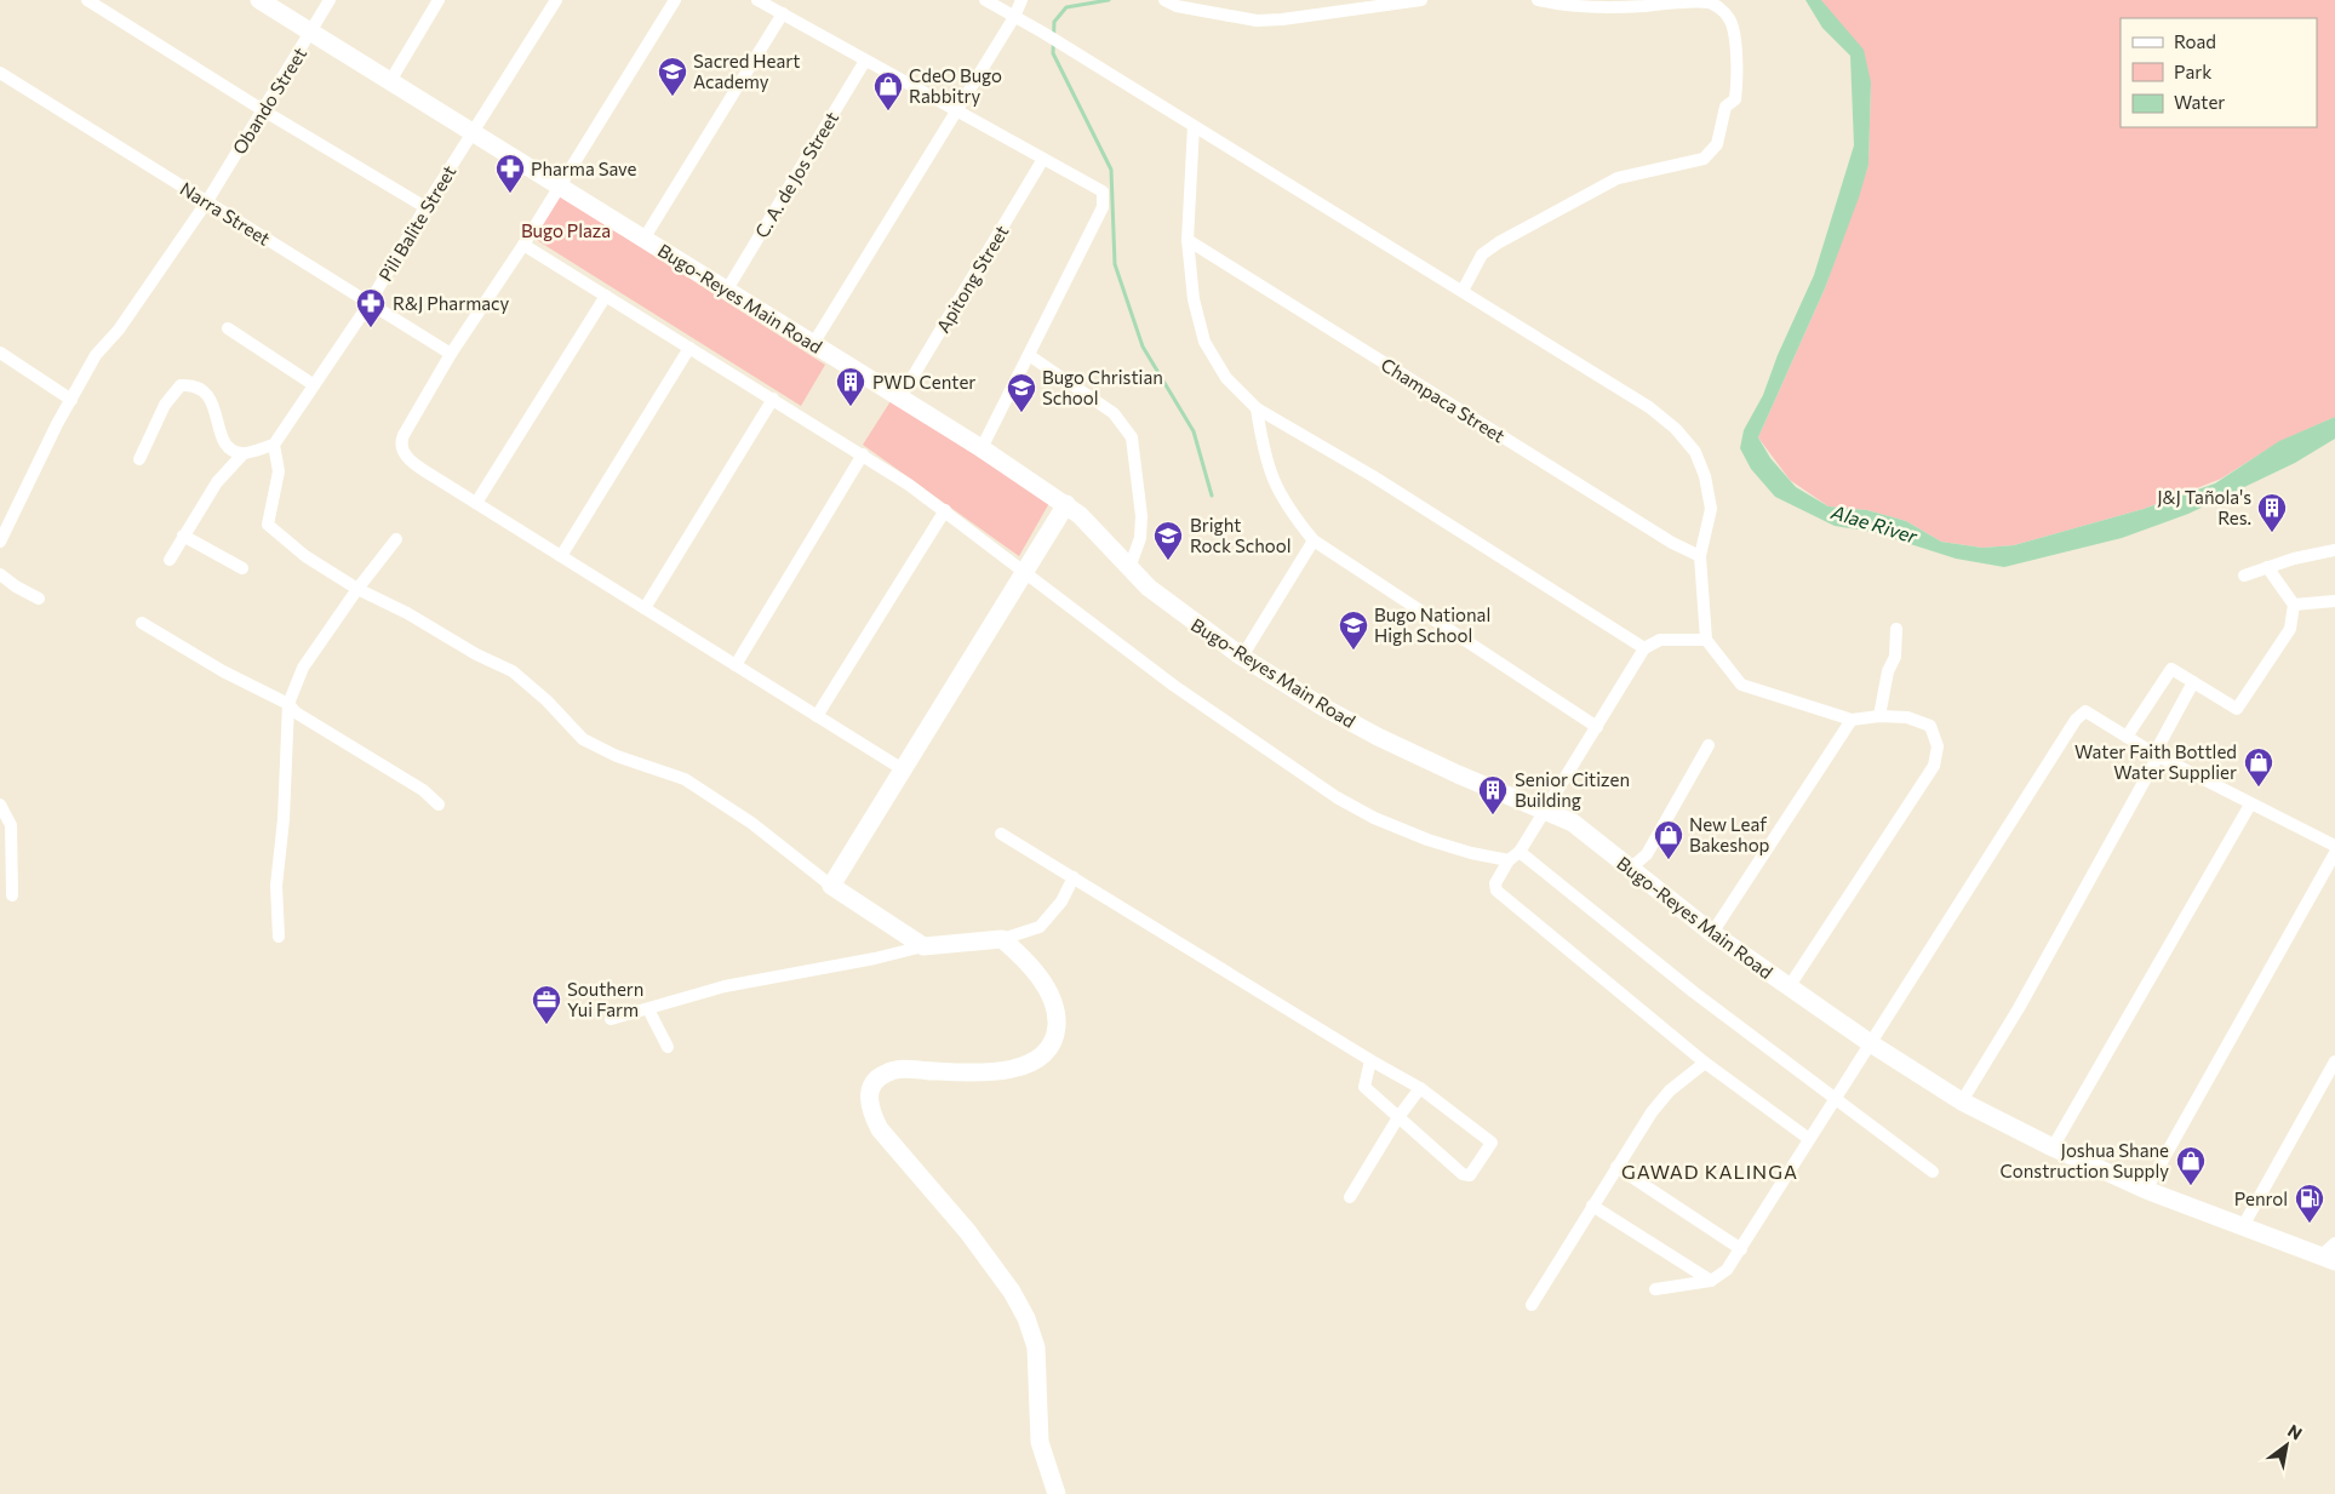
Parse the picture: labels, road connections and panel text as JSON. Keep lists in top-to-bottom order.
{
  "streets": {
    "street": [
      "Obando Street",
      "C. A. de Jos Street",
      "Narra Street",
      "Pili Balite Street",
      "Apitong Street",
      "Bugo-Reyes Main Road",
      "Champaca Street"
    ]
  },
  "crossings": [
    ["Obando Street", "Narra Street"],
    ["Obando Street", "Bugo-Reyes Main Road"],
    ["C. A. de Jos Street", "Bugo-Reyes Main Road"],
    ["Narra Street", "Pili Balite Street"],
    ["Pili Balite Street", "Bugo-Reyes Main Road"],
    ["Apitong Street", "Bugo-Reyes Main Road"]
  ],
  "districts": ["GAWAD KALINGA"],
  "water": ["Alae River"],
  "parks": ["Bugo Plaza"],
  "places": {
    "school or university": [
      "Sacred Heart Academy",
      "Bugo Christian School",
      "Bright Rock School",
      "Bugo National High School"
    ],
    "shop": [
      "CdeO Bugo Rabbitry",
      "Water Faith Bottled Water Supplier",
      "New Leaf Bakeshop",
      "Joshua Shane Construction Supply"
    ],
    "pharmacy": ["Pharma Save", "R&J Pharmacy"],
    "building": ["PWD Center", "J&J Tañola's Res.", "Senior Citizen Building"],
    "office": ["Southern Yui Farm"],
    "fuel station": ["Penrol"]
  },
  "legend": ["Road", "Park", "Water"],
  "north": "top right"
}
